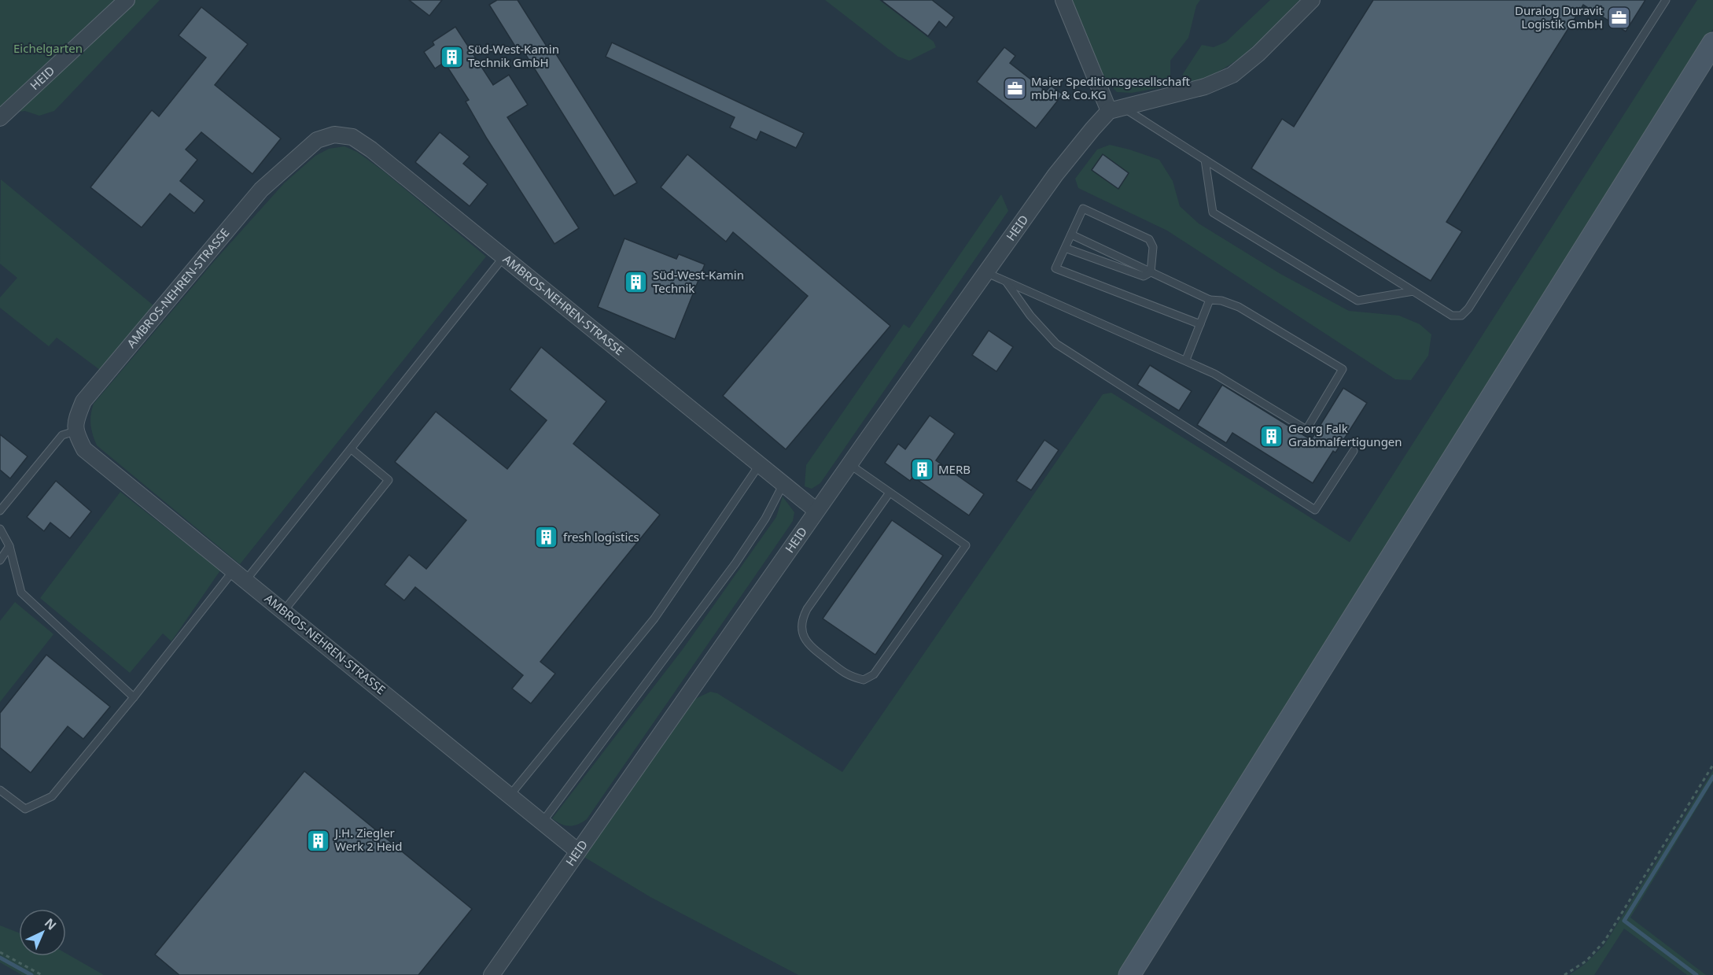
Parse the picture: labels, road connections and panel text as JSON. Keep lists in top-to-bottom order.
{
  "streets": {
    "street": ["HEID", "AMBROS-NEHREN-STRASSE"]
  },
  "crossings": [
    ["HEID", "AMBROS-NEHREN-STRASSE"]
  ],
  "parks": ["Eichelgarten"],
  "places": {
    "office": ["Duralog Duravit Logistik GmbH", "Maier Speditionsgesellschaft mbH & Co.KG"],
    "building": [
      "Süd-West-Kamin Technik GmbH",
      "Süd-West-Kamin Technik",
      "Georg Falk Grabmalfertigungen",
      "MERB",
      "fresh logistics",
      "J.H. Ziegler Werk 2 Heid"
    ]
  },
  "north": "top right"
}
